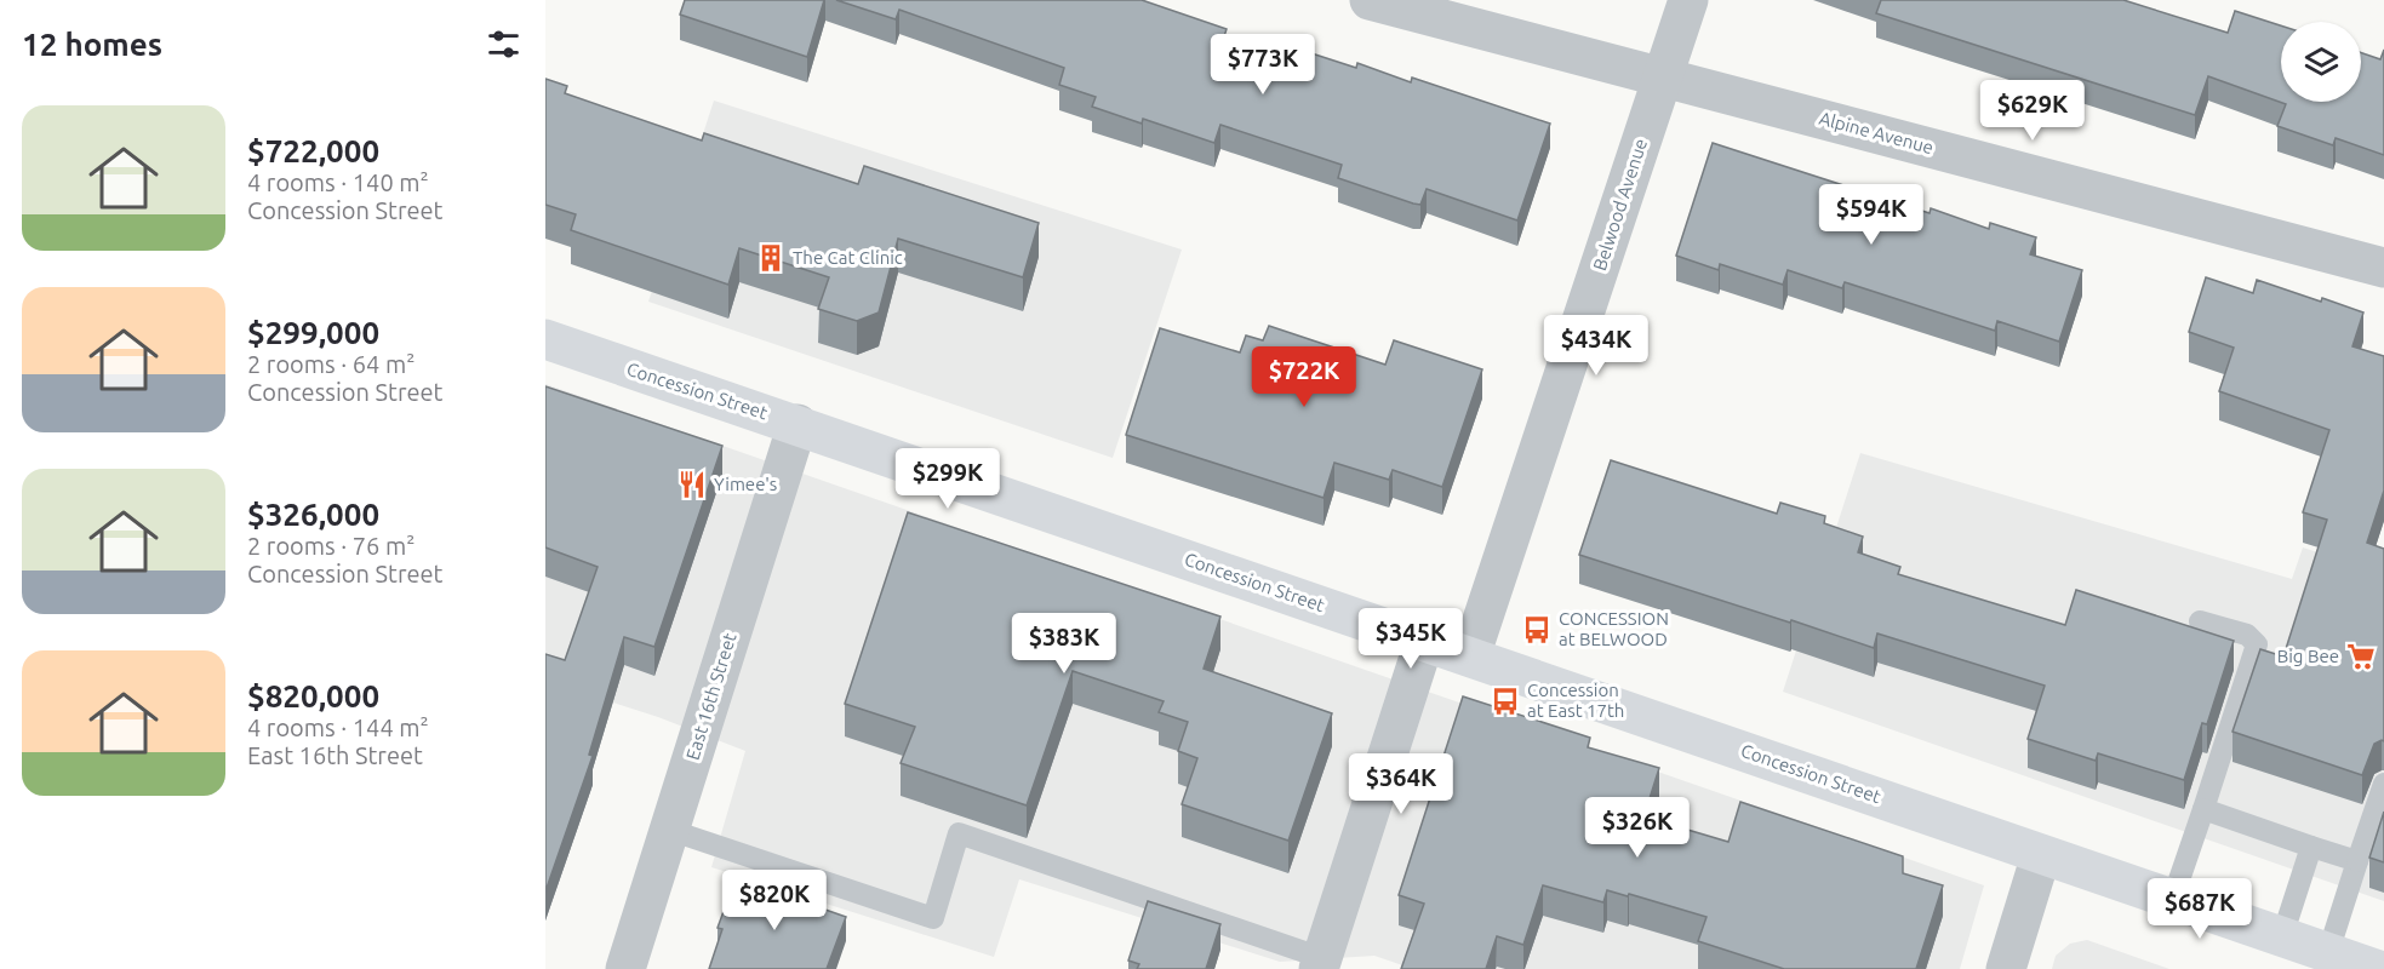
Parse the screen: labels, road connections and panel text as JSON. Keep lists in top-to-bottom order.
{
  "streets": {
    "main road": ["Concession Street"],
    "street": ["Alpine Avenue", "Belwood Avenue", "East 16th Street"]
  },
  "crossings": [
    ["Alpine Avenue", "Belwood Avenue"],
    ["Belwood Avenue", "Concession Street"],
    ["Concession Street", "East 16th Street"]
  ],
  "places": {
    "building": ["The Cat Clinic"],
    "restaurant": ["Yimee's"],
    "bus stop": ["CONCESSION at BELWOOD", "Concession at East 17th"],
    "supermarket": ["Big Bee"]
  },
  "page": {
    "heading": "12 homes",
    "price": [
      "$773K",
      "$629K",
      "$594K",
      "$434K",
      "$722K",
      "$299K",
      "$345K",
      "$383K",
      "$364K",
      "$326K",
      "$820K",
      "$687K"
    ],
    "list": [
      {
        "name": "$722,000",
        "note": "4 rooms · 140 m² · Concession Street"
      },
      {
        "name": "$299,000",
        "note": "2 rooms · 64 m² · Concession Street"
      },
      {
        "name": "$326,000",
        "note": "2 rooms · 76 m² · Concession Street"
      },
      {
        "name": "$820,000",
        "note": "4 rooms · 144 m² · East 16th Street"
      }
    ]
  }
}
